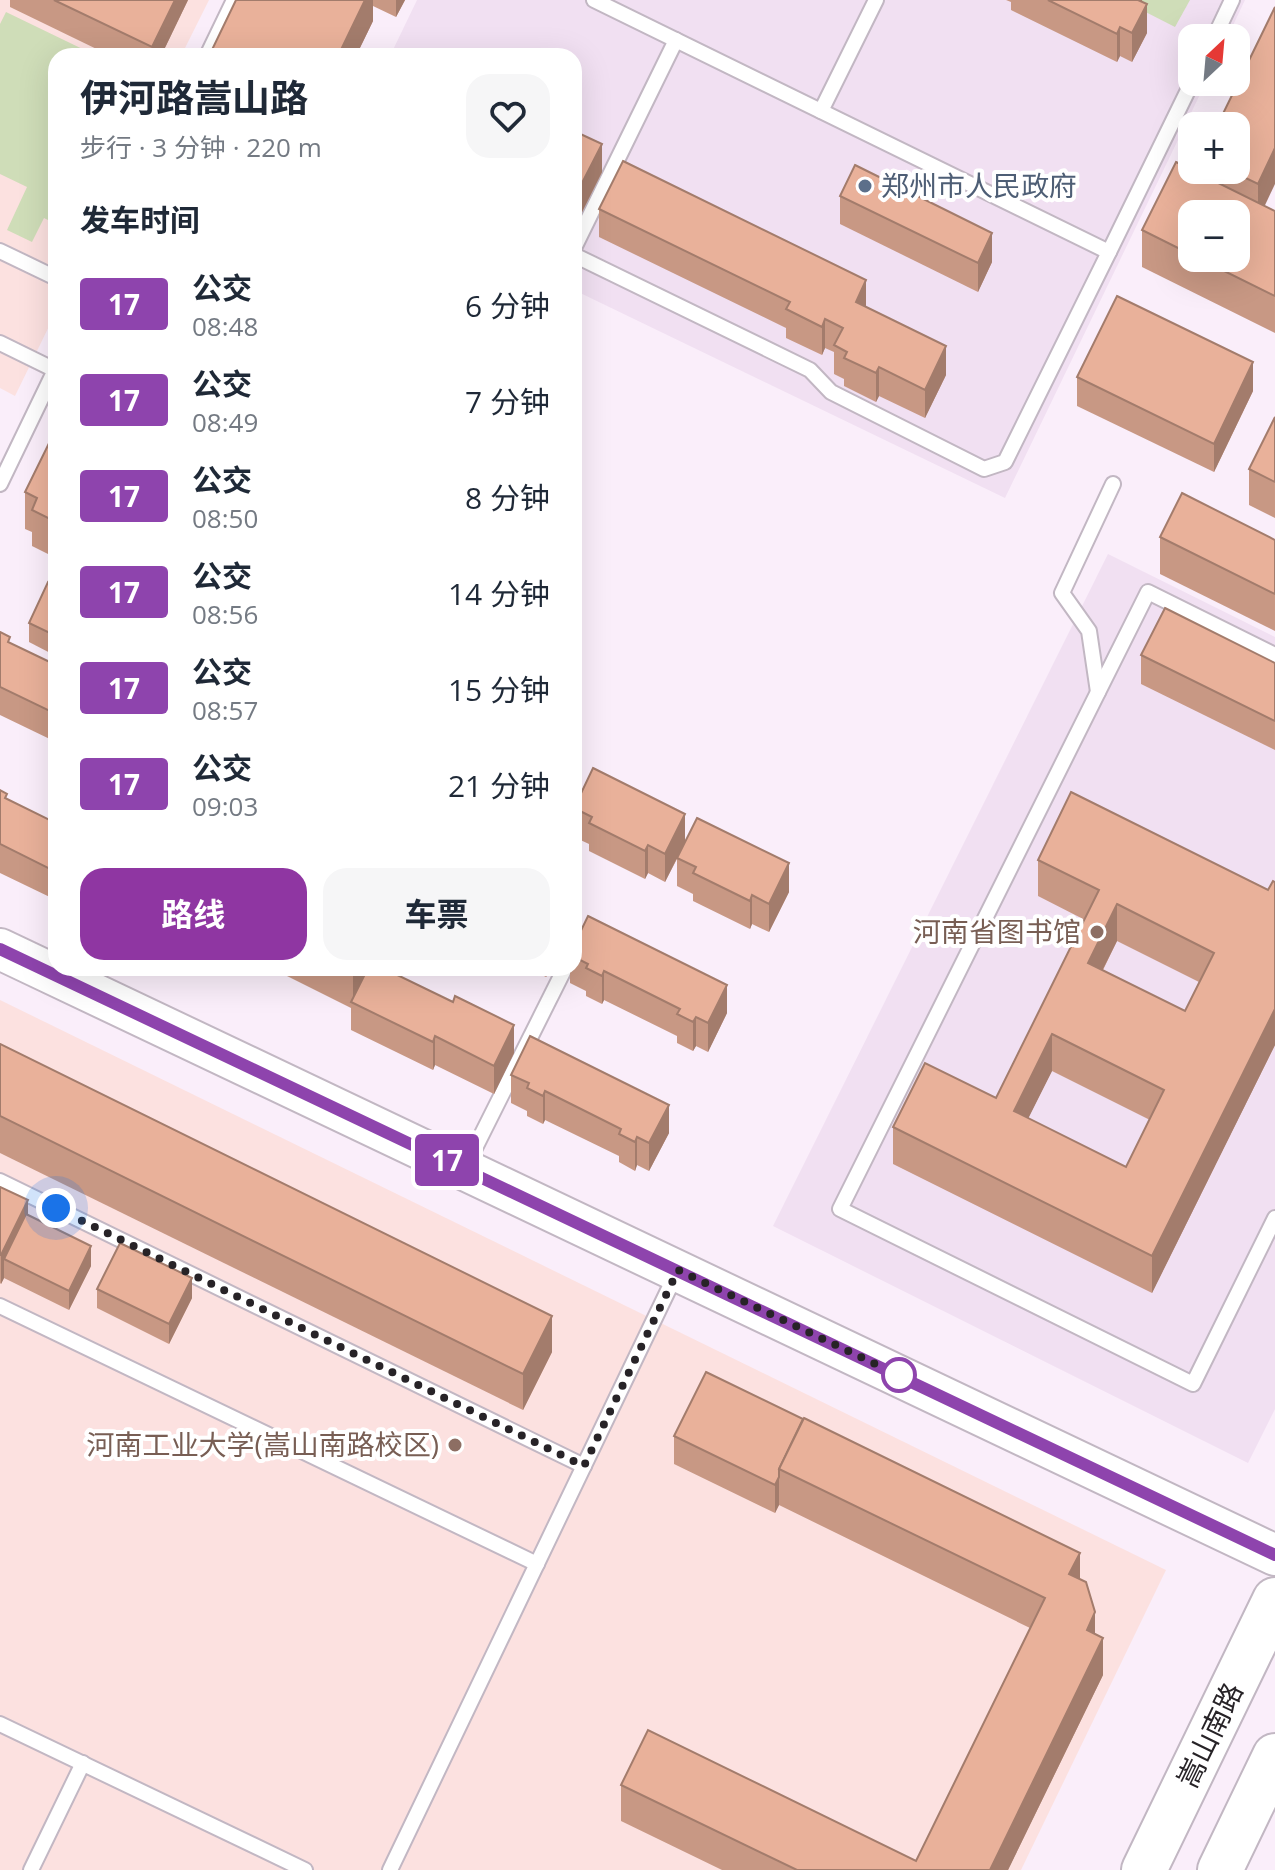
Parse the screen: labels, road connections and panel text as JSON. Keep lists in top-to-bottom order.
{
  "streets": {
    "main road": ["嵩山南路"]
  },
  "places": ["郑州市人民政府", "河南省图书馆", "河南工业大学(嵩山南路校区)"],
  "lines": ["bus line 17"],
  "north": "top right",
  "page": {
    "on_map": "17",
    "map_buttons": ["+", "−"],
    "heading": [
      ["伊河路嵩山路", "步行 · 3 分钟 · 220 m"],
      "发车时间"
    ],
    "list": [
      {
        "mark": "17",
        "name": "公交",
        "note": "08:48",
        "value": "6 分钟"
      },
      {
        "mark": "17",
        "name": "公交",
        "note": "08:49",
        "value": "7 分钟"
      },
      {
        "mark": "17",
        "name": "公交",
        "note": "08:50",
        "value": "8 分钟"
      },
      {
        "mark": "17",
        "name": "公交",
        "note": "08:56",
        "value": "14 分钟"
      },
      {
        "mark": "17",
        "name": "公交",
        "note": "08:57",
        "value": "15 分钟"
      },
      {
        "mark": "17",
        "name": "公交",
        "note": "09:03",
        "value": "21 分钟"
      }
    ],
    "buttons": ["路线", "车票"]
  }
}
